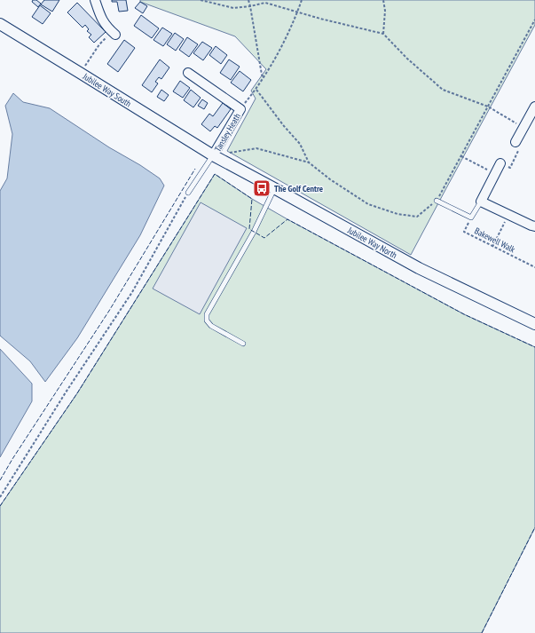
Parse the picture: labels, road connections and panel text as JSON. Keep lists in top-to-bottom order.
{
  "streets": {
    "street": ["Jubilee Way South", "Tansley Heath", "Jubilee Way North"],
    "path": ["Bakewell Walk"]
  },
  "crossings": [
    ["Jubilee Way South", "Tansley Heath"],
    ["Jubilee Way South", "Jubilee Way North"],
    ["Tansley Heath", "Jubilee Way North"]
  ],
  "places": {
    "bus stop": ["The Golf Centre"]
  }
}
